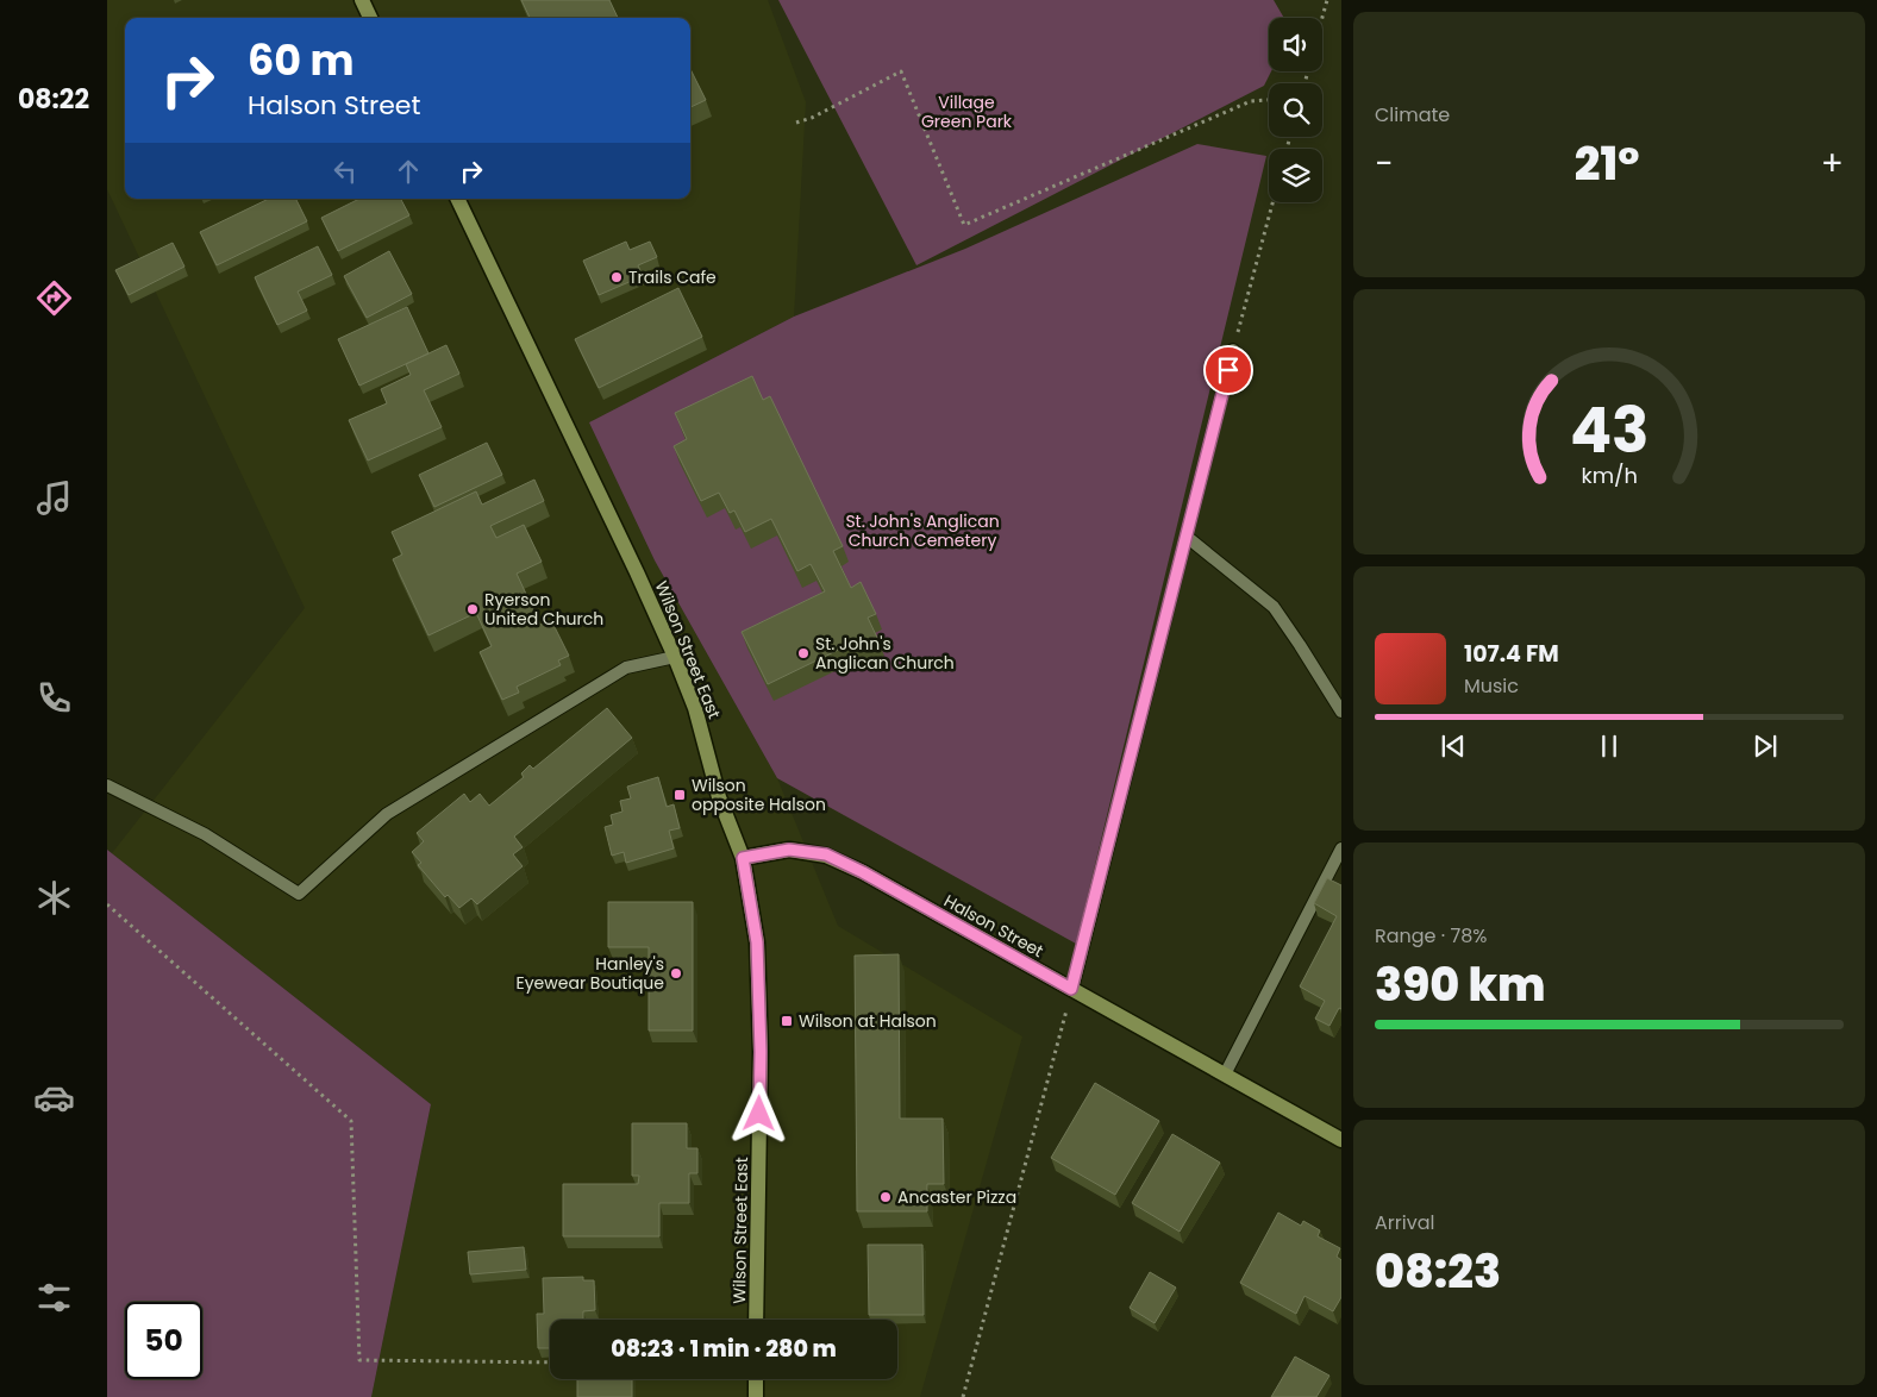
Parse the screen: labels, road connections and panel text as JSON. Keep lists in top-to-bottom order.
{
  "streets": {
    "main road": ["Wilson Street East", "Halson Street"]
  },
  "crossings": [
    ["Wilson Street East", "Halson Street"]
  ],
  "parks": ["Village Green Park", "St. John's Anglican Church Cemetery"],
  "places": {
    "other": [
      "Trails Cafe",
      "Ryerson United Church",
      "St. John's Anglican Church",
      "Hanley's Eyewear Boutique",
      "Ancaster Pizza"
    ],
    "transit": ["Wilson opposite Halson", "Wilson at Halson"]
  },
  "page": {
    "tabs": "08:22",
    "tile": [
      "Climate",
      ["Range · 78%", "390 km"],
      ["Arrival", "08:23"]
    ],
    "turn": ["60 m", "Halson Street"],
    "heat": ["−", "21°", "+"],
    "song": ["107.4 FM", "Music"],
    "limit": "50",
    "trip": "08:23 · 1 min · 280 m",
    "gauge": ["43", "km/h"]
  }
}
